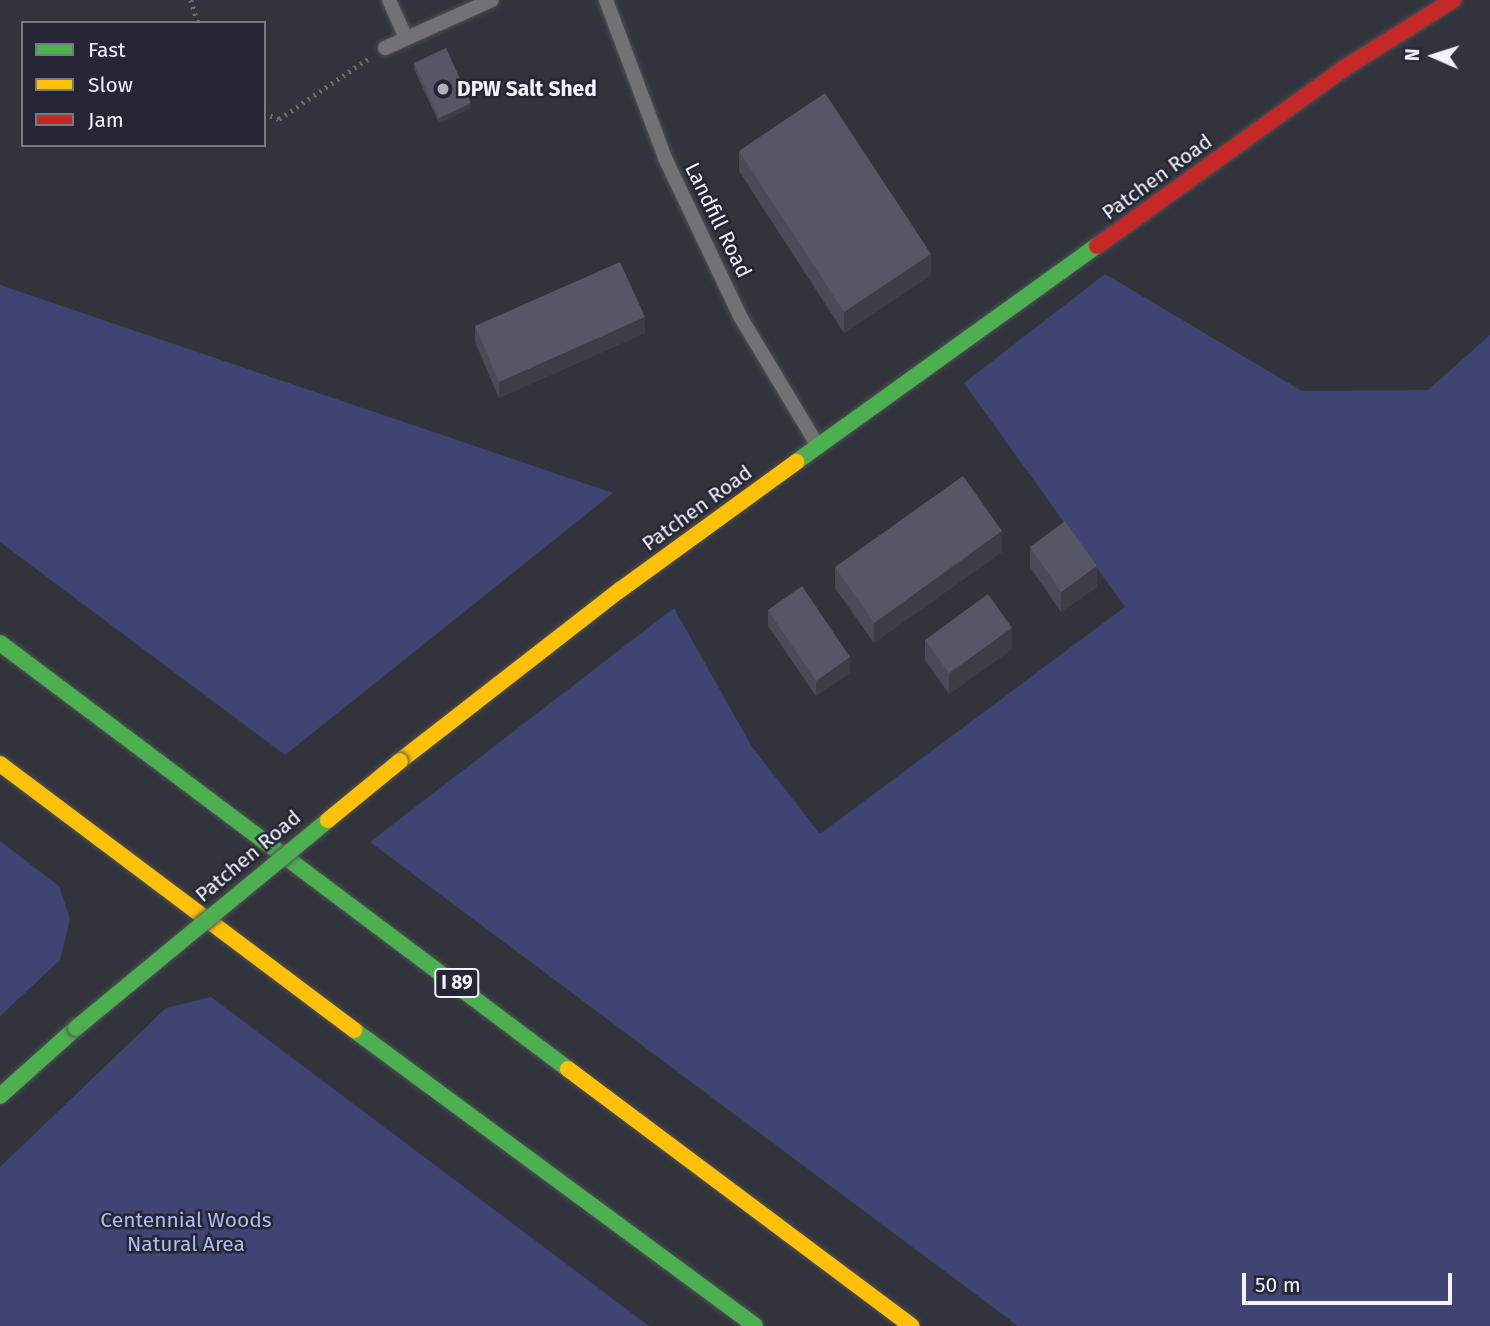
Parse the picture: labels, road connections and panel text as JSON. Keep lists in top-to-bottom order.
{
  "streets": {
    "main road": ["Patchen Road", "I 89"],
    "lane": ["Landfill Road"]
  },
  "crossings": [
    ["Patchen Road", "Landfill Road"]
  ],
  "parks": ["Centennial Woods Natural Area"],
  "places": ["DPW Salt Shed"],
  "legend": ["Fast", "Slow", "Jam"],
  "scale_bar": "50 m",
  "north": "left"
}
